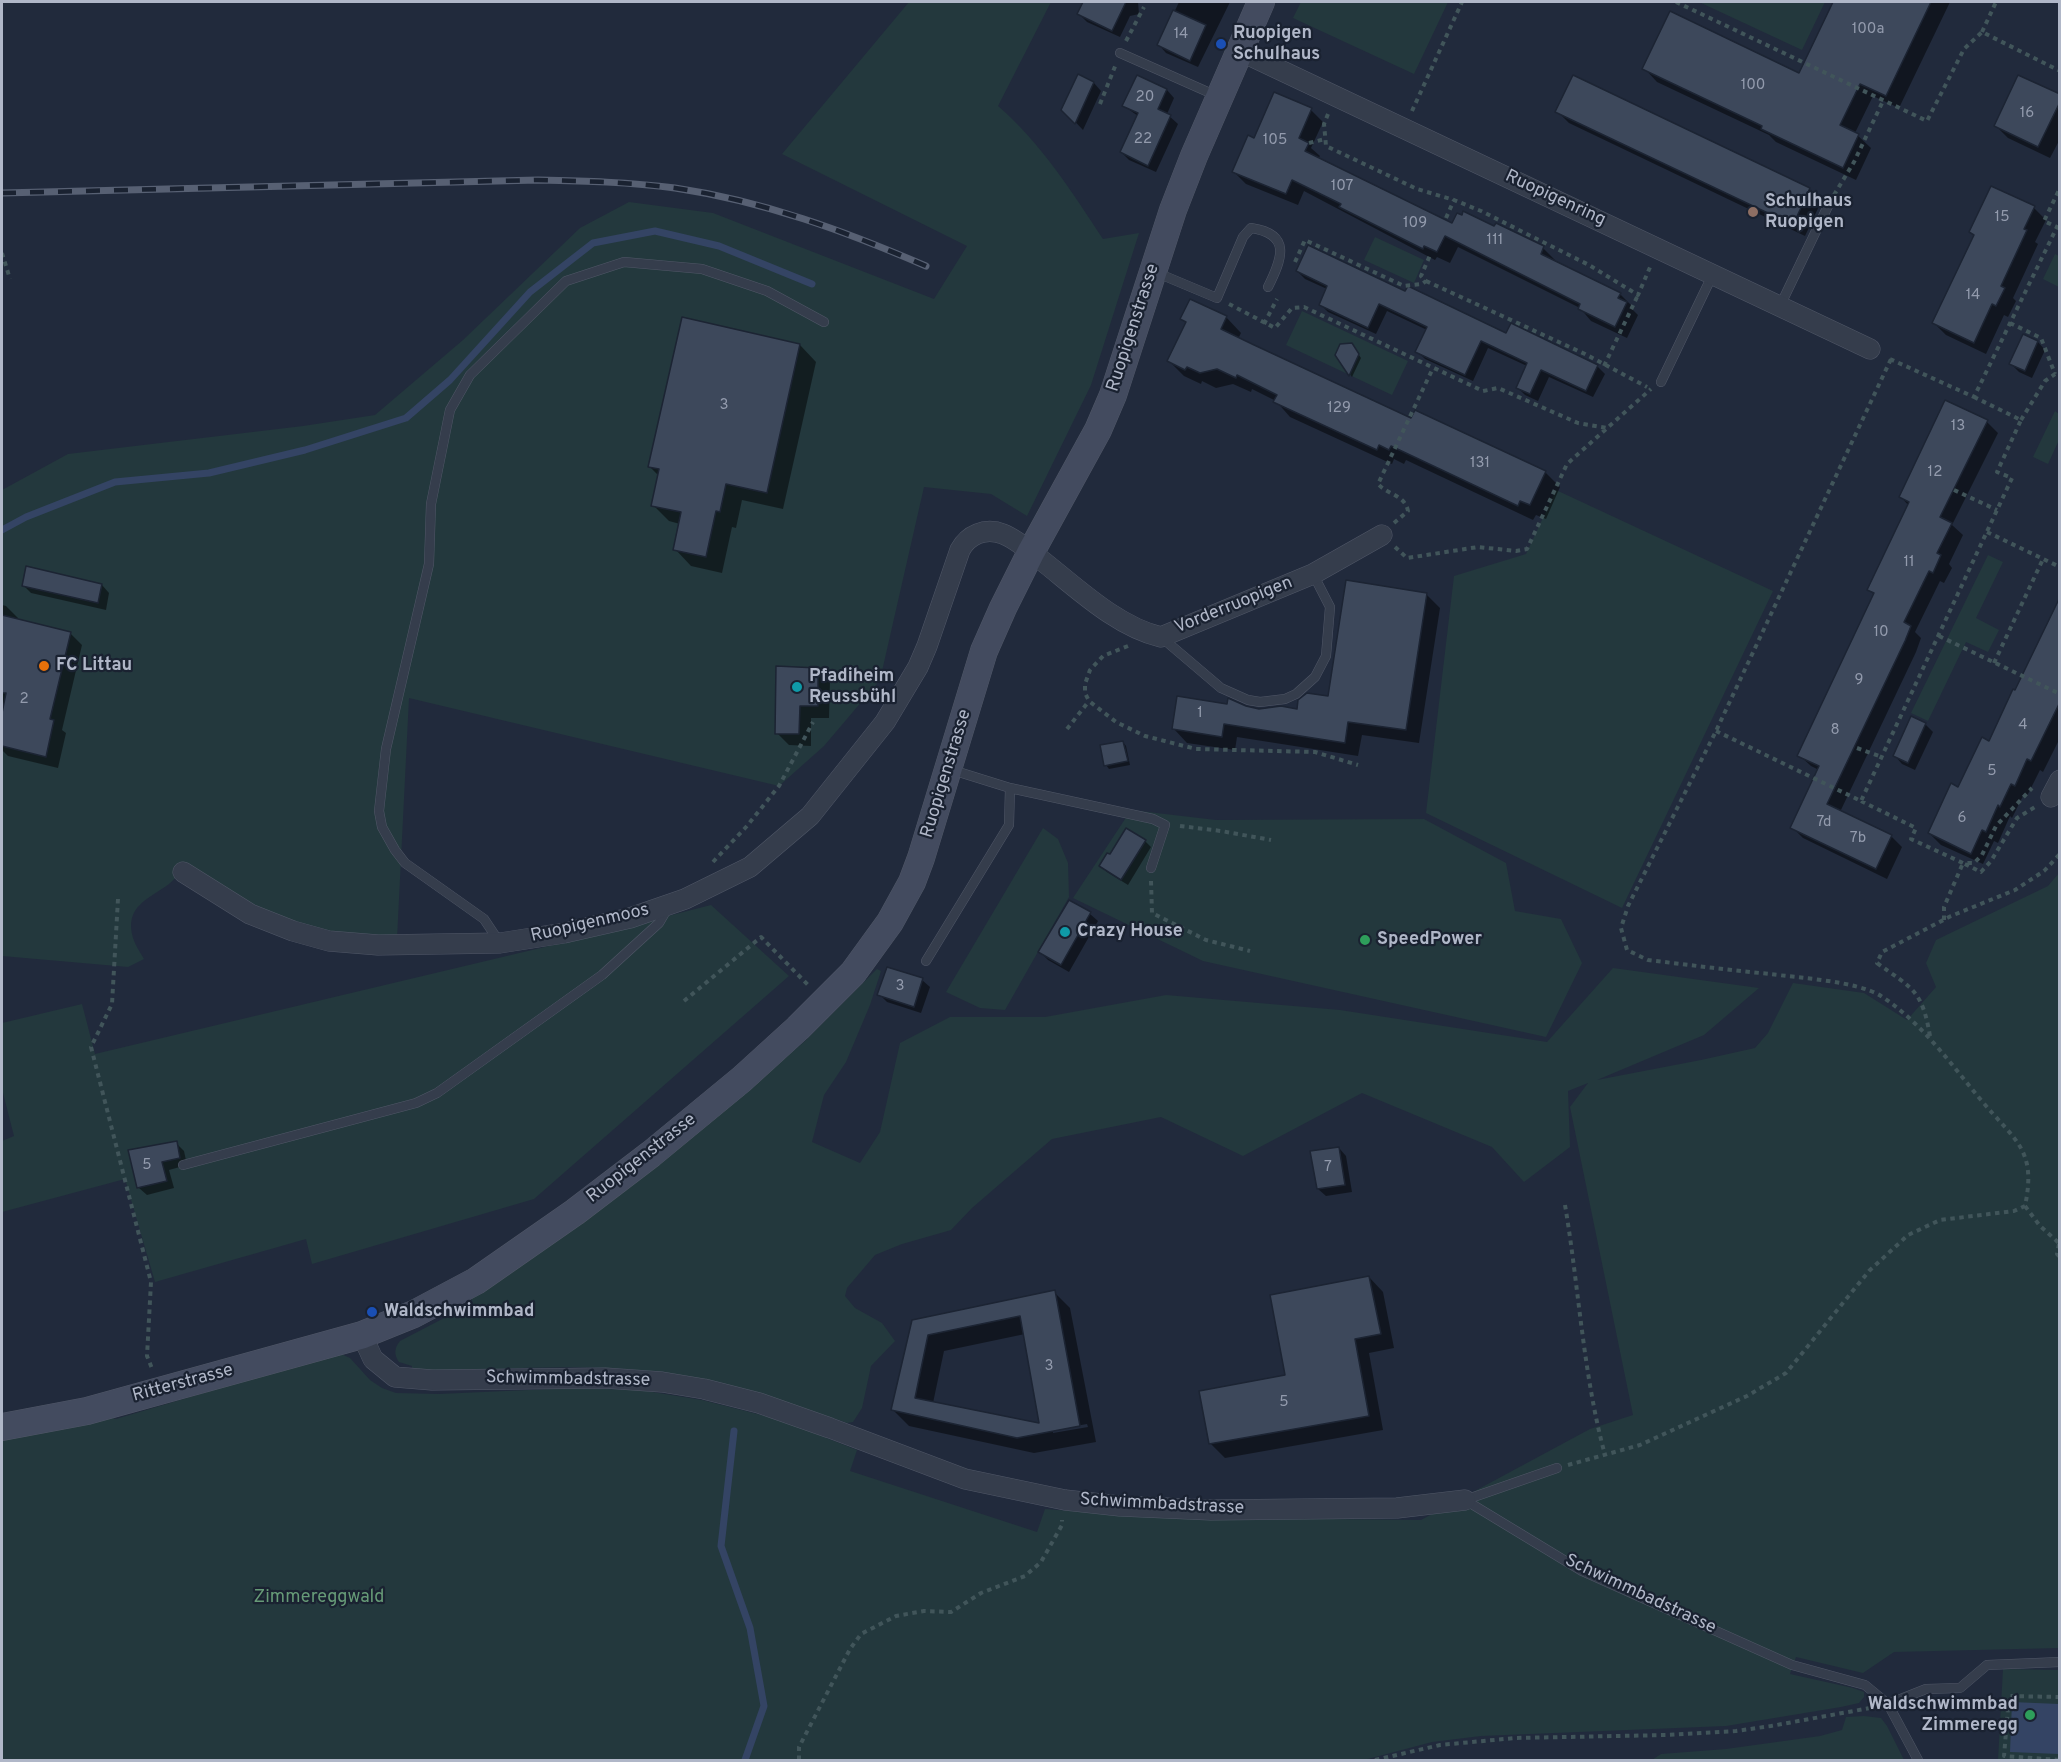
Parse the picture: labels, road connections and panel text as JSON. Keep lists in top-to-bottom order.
{
  "streets": {
    "street": [
      "Ruopigenring",
      "Ruopigenstrasse",
      "Vorderruopigen",
      "Ruopigenmoos",
      "Schwimmbadstrasse",
      "Ritterstrasse"
    ]
  },
  "crossings": [
    ["Ruopigenring", "Ruopigenstrasse"],
    ["Ruopigenstrasse", "Vorderruopigen"],
    ["Ruopigenstrasse", "Ruopigenmoos"],
    ["Ruopigenstrasse", "Schwimmbadstrasse"],
    ["Ruopigenstrasse", "Ritterstrasse"],
    ["Vorderruopigen", "Ruopigenmoos"],
    ["Schwimmbadstrasse", "Ritterstrasse"]
  ],
  "parks": ["Zimmereggwald"],
  "places": [
    "Ruopigen Schulhaus",
    "Schulhaus Ruopigen",
    "FC Littau",
    "Pfadiheim Reussbühl",
    "Crazy House",
    "SpeedPower",
    "Waldschwimmbad",
    "Waldschwimmbad Zimmeregg"
  ],
  "house_numbers": [
    "100a",
    "14",
    "100",
    "20",
    "16",
    "22",
    "105",
    "107",
    "15",
    "109",
    "111",
    "14",
    "3",
    "129",
    "13",
    "131",
    "12",
    "11",
    "10",
    "9",
    "2",
    "1",
    "4",
    "8",
    "5",
    "6",
    "7d",
    "7b",
    "3",
    "5",
    "7",
    "3",
    "5"
  ]
}
